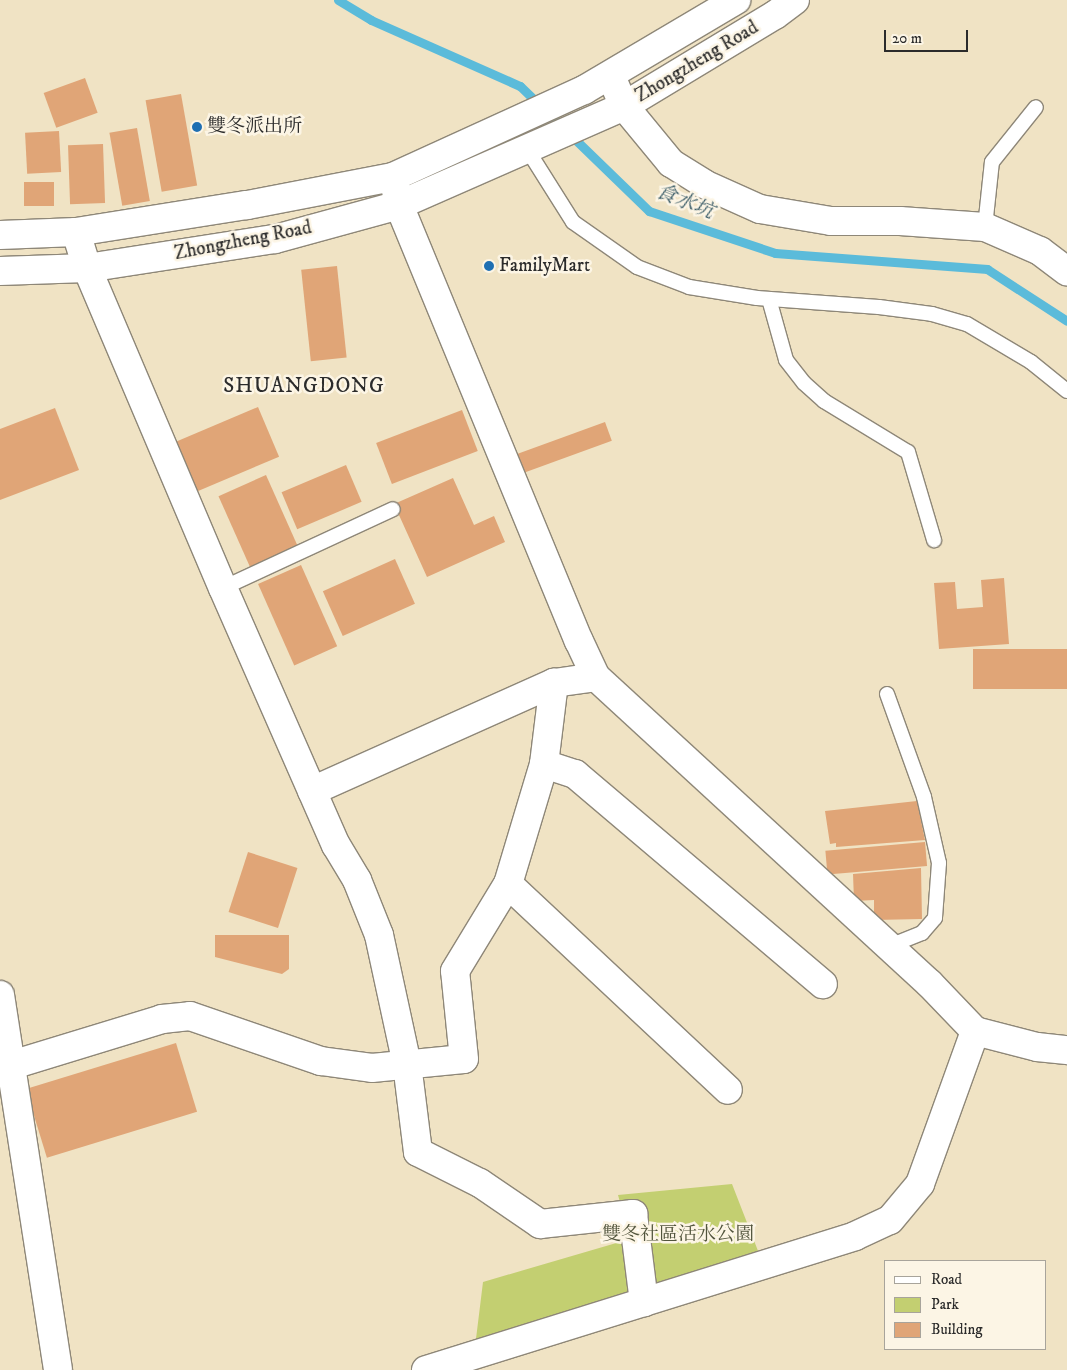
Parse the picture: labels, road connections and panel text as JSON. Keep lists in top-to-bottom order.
{
  "streets": {
    "street": ["Zhongzheng Road"]
  },
  "districts": ["SHUANGDONG"],
  "water": ["食水坑"],
  "parks": ["雙冬社區活水公園"],
  "places": ["雙冬派出所", "FamilyMart"],
  "legend": ["Road", "Park", "Building"],
  "scale_bar": "20 m"
}
